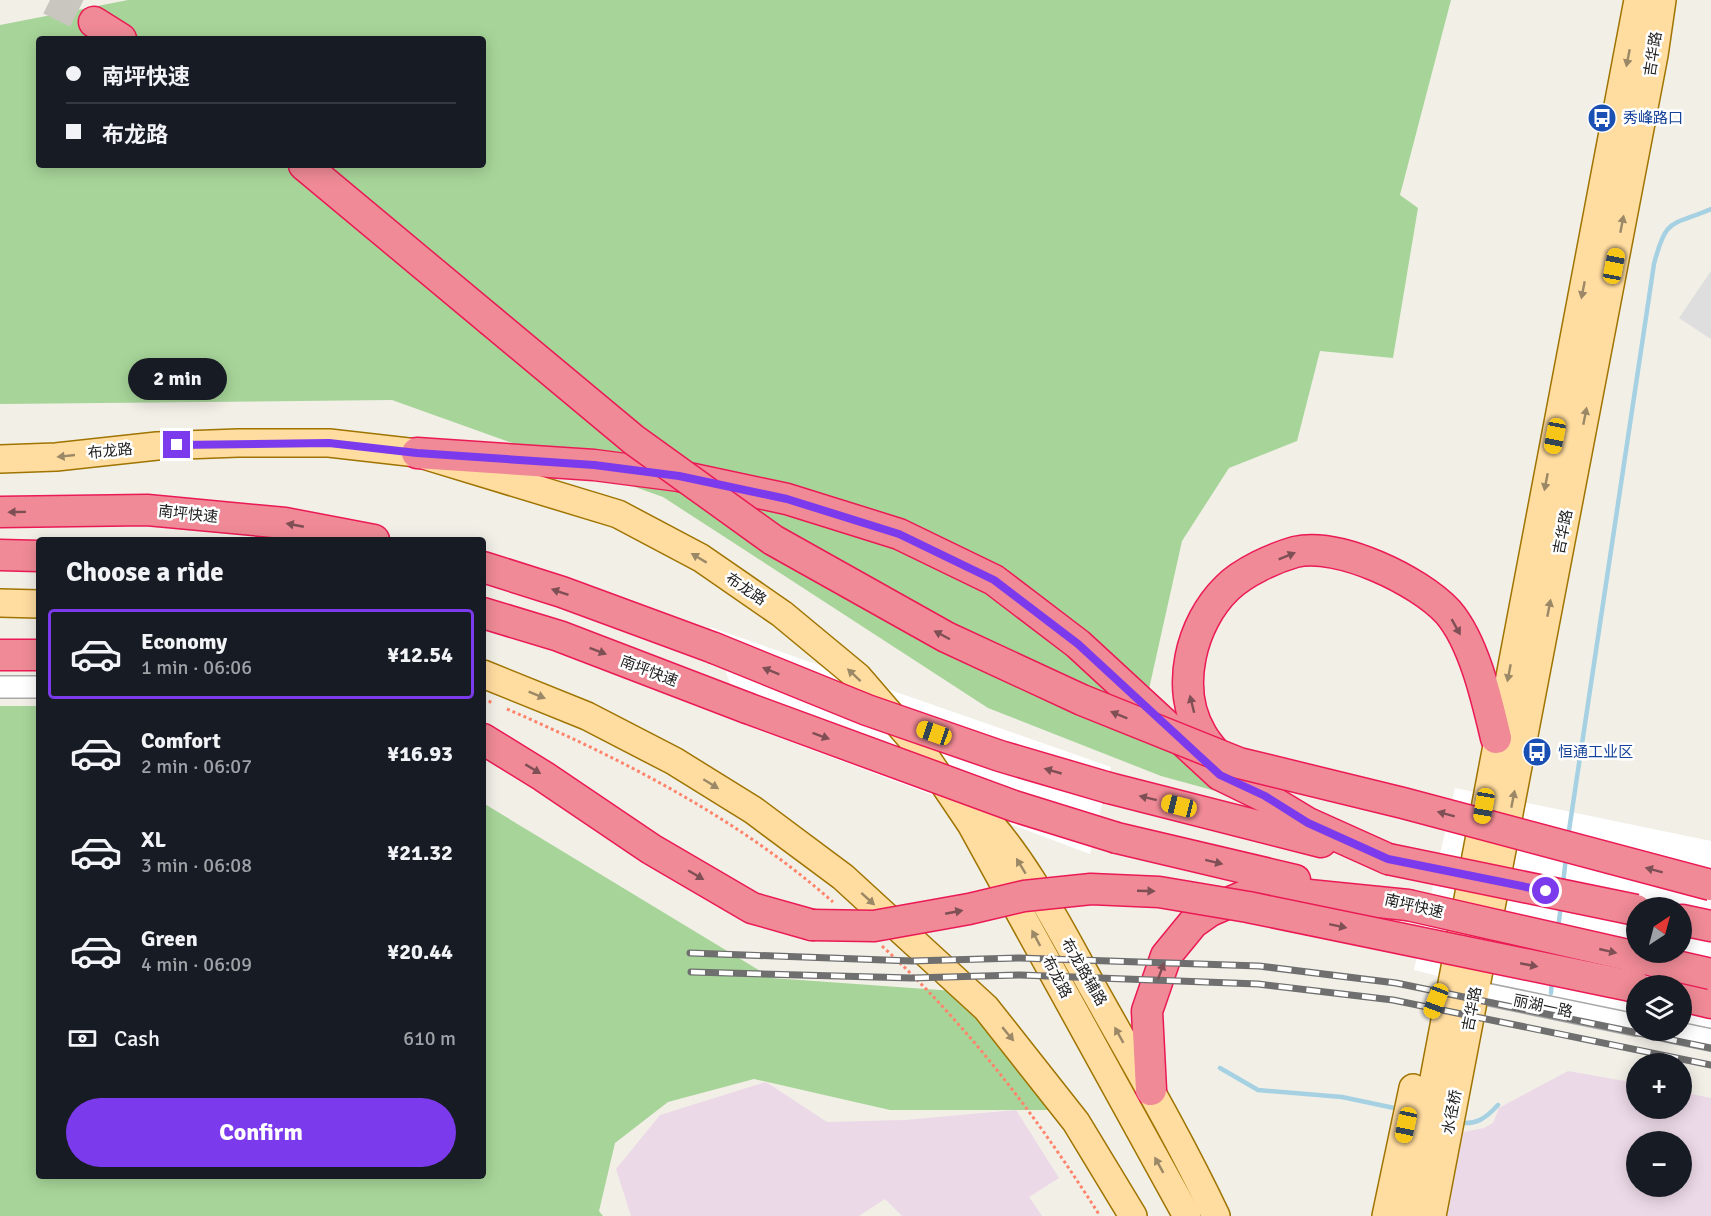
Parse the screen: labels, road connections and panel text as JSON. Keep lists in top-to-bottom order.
{
  "streets": {
    "highway": ["南坪快速"],
    "main road": [
      "吉华路",
      "布龙路",
      "布龙路辅路",
      "水径桥"
    ],
    "street": ["丽湖一路"]
  },
  "crossings": [
    ["吉华路", "丽湖一路"],
    ["吉华路", "水径桥"],
    ["布龙路", "布龙路辅路"]
  ],
  "places": {
    "bus stop": ["秀峰路口", "恒通工业区"]
  },
  "north": "top right",
  "page": {
    "banner": ["南坪快速", "布龙路"],
    "bubble": "2 min",
    "heading": "Choose a ride",
    "list": [
      {
        "name": "Economy",
        "note": "1 min · 06:06",
        "value": "¥12.54"
      },
      {
        "name": "Comfort",
        "note": "2 min · 06:07",
        "value": "¥16.93"
      },
      {
        "name": "XL",
        "note": "3 min · 06:08",
        "value": "¥21.32"
      },
      {
        "name": "Green",
        "note": "4 min · 06:09",
        "value": "¥20.44"
      }
    ],
    "map_buttons": ["+", "−"],
    "pay": ["Cash", "610 m"],
    "buttons": "Confirm"
  }
}
